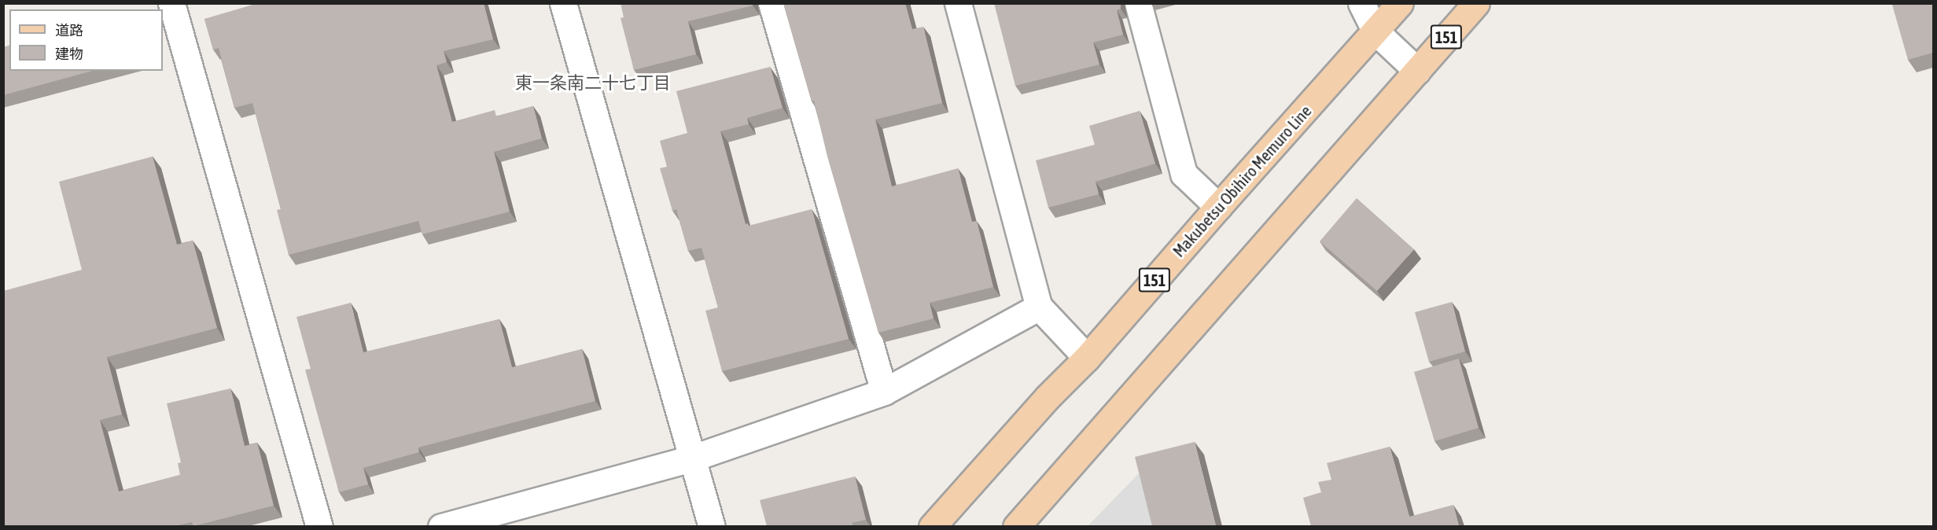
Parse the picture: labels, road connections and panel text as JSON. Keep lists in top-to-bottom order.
{
  "streets": {
    "main road": ["151", "Makubetsu Obihiro Memuro Line"]
  },
  "districts": ["東一条南二十七丁目"],
  "legend": ["道路", "建物"]
}
